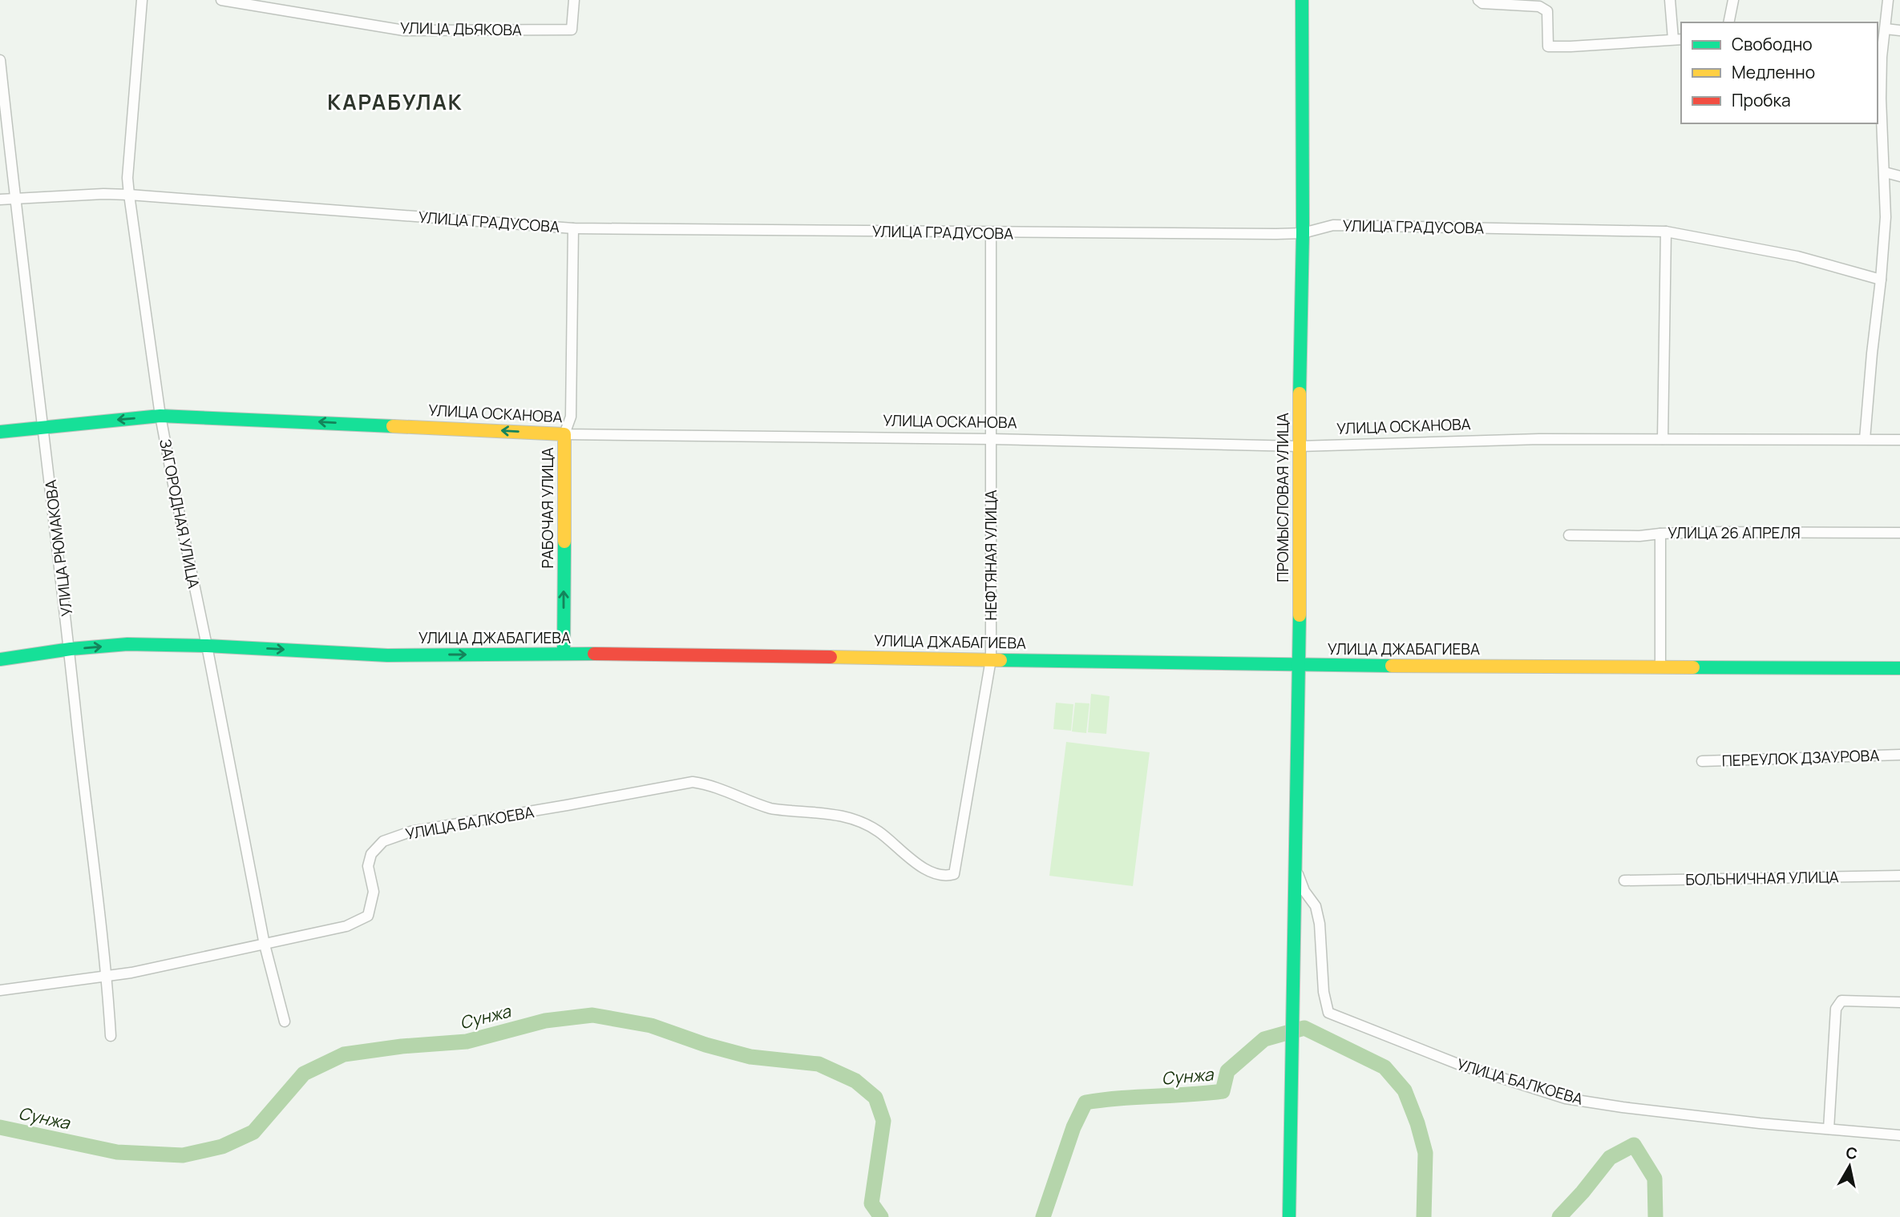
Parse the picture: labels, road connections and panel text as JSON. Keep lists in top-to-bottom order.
{
  "streets": {
    "main road": [
      "УЛИЦА ОСКАНОВА",
      "ПРОМЫСЛОВАЯ УЛИЦА",
      "РАБОЧАЯ УЛИЦА",
      "УЛИЦА ДЖАБАГИЕВА"
    ],
    "street": [
      "УЛИЦА ДЬЯКОВА",
      "УЛИЦА ГРАДУСОВА",
      "ЗАГОРОДНАЯ УЛИЦА",
      "УЛИЦА 26 АПРЕЛЯ",
      "УЛИЦА РЮМАКОВА",
      "НЕФТЯНАЯ УЛИЦА",
      "ПЕРЕУЛОК ДЗАУРОВА",
      "УЛИЦА БАЛКОЕВА",
      "БОЛЬНИЧНАЯ УЛИЦА"
    ]
  },
  "crossings": [
    ["УЛИЦА ГРАДУСОВА", "ПРОМЫСЛОВАЯ УЛИЦА"],
    ["УЛИЦА ГРАДУСОВА", "РАБОЧАЯ УЛИЦА"],
    ["УЛИЦА ГРАДУСОВА", "ЗАГОРОДНАЯ УЛИЦА"],
    ["УЛИЦА ГРАДУСОВА", "УЛИЦА РЮМАКОВА"],
    ["УЛИЦА ГРАДУСОВА", "НЕФТЯНАЯ УЛИЦА"],
    ["УЛИЦА ОСКАНОВА", "ПРОМЫСЛОВАЯ УЛИЦА"],
    ["УЛИЦА ОСКАНОВА", "РАБОЧАЯ УЛИЦА"],
    ["УЛИЦА ОСКАНОВА", "ЗАГОРОДНАЯ УЛИЦА"],
    ["УЛИЦА ОСКАНОВА", "УЛИЦА РЮМАКОВА"],
    ["УЛИЦА ОСКАНОВА", "НЕФТЯНАЯ УЛИЦА"],
    ["ПРОМЫСЛОВАЯ УЛИЦА", "УЛИЦА ДЖАБАГИЕВА"],
    ["ПРОМЫСЛОВАЯ УЛИЦА", "УЛИЦА БАЛКОЕВА"],
    ["РАБОЧАЯ УЛИЦА", "УЛИЦА ДЖАБАГИЕВА"],
    ["ЗАГОРОДНАЯ УЛИЦА", "УЛИЦА ДЖАБАГИЕВА"],
    ["ЗАГОРОДНАЯ УЛИЦА", "УЛИЦА БАЛКОЕВА"],
    ["УЛИЦА РЮМАКОВА", "УЛИЦА ДЖАБАГИЕВА"],
    ["УЛИЦА РЮМАКОВА", "УЛИЦА БАЛКОЕВА"],
    ["НЕФТЯНАЯ УЛИЦА", "УЛИЦА ДЖАБАГИЕВА"],
    ["НЕФТЯНАЯ УЛИЦА", "УЛИЦА БАЛКОЕВА"]
  ],
  "one_way": ["РАБОЧАЯ УЛИЦА"],
  "districts": ["КАРАБУЛАК"],
  "water": ["Сунжа"],
  "legend": ["Свободно", "Медленно", "Пробка"],
  "north": "top"
}
